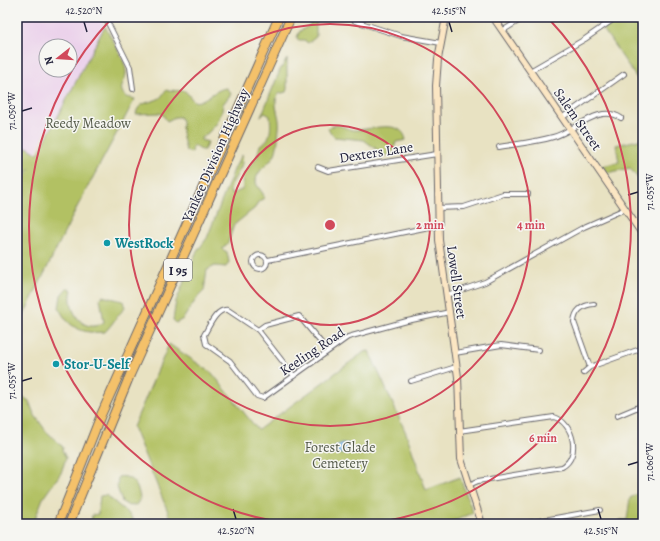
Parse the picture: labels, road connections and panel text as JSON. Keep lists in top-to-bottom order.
{
  "streets": {
    "highway": ["Yankee Division Highway", "I 95"],
    "main road": ["Salem Street", "Lowell Street"],
    "street": ["Dexters Lane", "Keeling Road"]
  },
  "crossings": [
    ["Dexters Lane", "Lowell Street"],
    ["Lowell Street", "Keeling Road"]
  ],
  "parks": ["Reedy Meadow", "Forest Glade Cemetery"],
  "places": ["WestRock", "Stor-U-Self"],
  "north": "left",
  "coordinates": [
    "42.520°N",
    "42.515°N",
    "71.050°W",
    "71.055°W",
    "71.060°W"
  ],
  "rings": ["2 min", "4 min", "6 min"]
}
